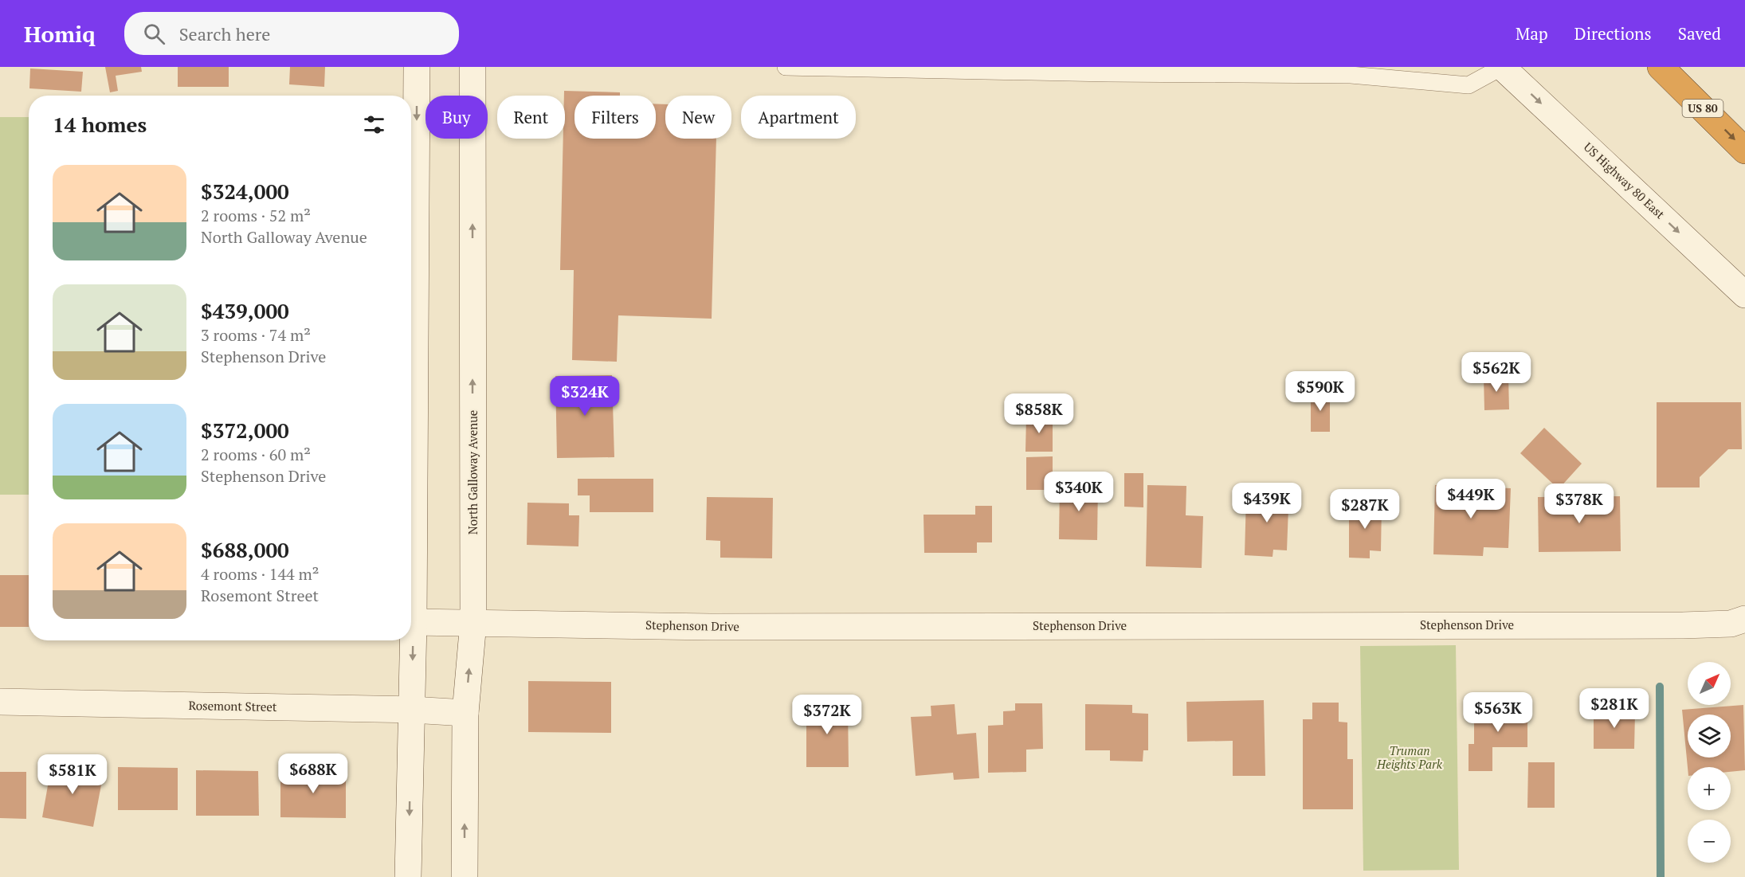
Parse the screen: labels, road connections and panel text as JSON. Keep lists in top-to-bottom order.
{
  "streets": {
    "highway": ["US 80"],
    "main road": [
      "US Highway 80 East",
      "North Galloway Avenue",
      "Stephenson Drive",
      "Rosemont Street"
    ]
  },
  "crossings": [
    ["North Galloway Avenue", "Stephenson Drive"],
    ["North Galloway Avenue", "Rosemont Street"]
  ],
  "one_way": ["US Highway 80 East"],
  "parks": ["Truman Heights Park"],
  "north": "top right",
  "page": {
    "header": "Homiq",
    "search": "Search here",
    "nav": ["Map", "Directions", "Saved"],
    "chip": [
      "Buy",
      "Rent",
      "Filters",
      "New",
      "Apartment"
    ],
    "heading": "14 homes",
    "list": [
      {
        "name": "$324,000",
        "note": "2 rooms · 52 m² · North Galloway Avenue"
      },
      {
        "name": "$439,000",
        "note": "3 rooms · 74 m² · Stephenson Drive"
      },
      {
        "name": "$372,000",
        "note": "2 rooms · 60 m² · Stephenson Drive"
      },
      {
        "name": "$688,000",
        "note": "4 rooms · 144 m² · Rosemont Street"
      }
    ],
    "price": [
      "$562K",
      "$590K",
      "$324K",
      "$858K",
      "$340K",
      "$449K",
      "$439K",
      "$378K",
      "$287K",
      "$281K",
      "$563K",
      "$372K",
      "$688K",
      "$581K"
    ],
    "map_buttons": ["+", "−"]
  }
}
